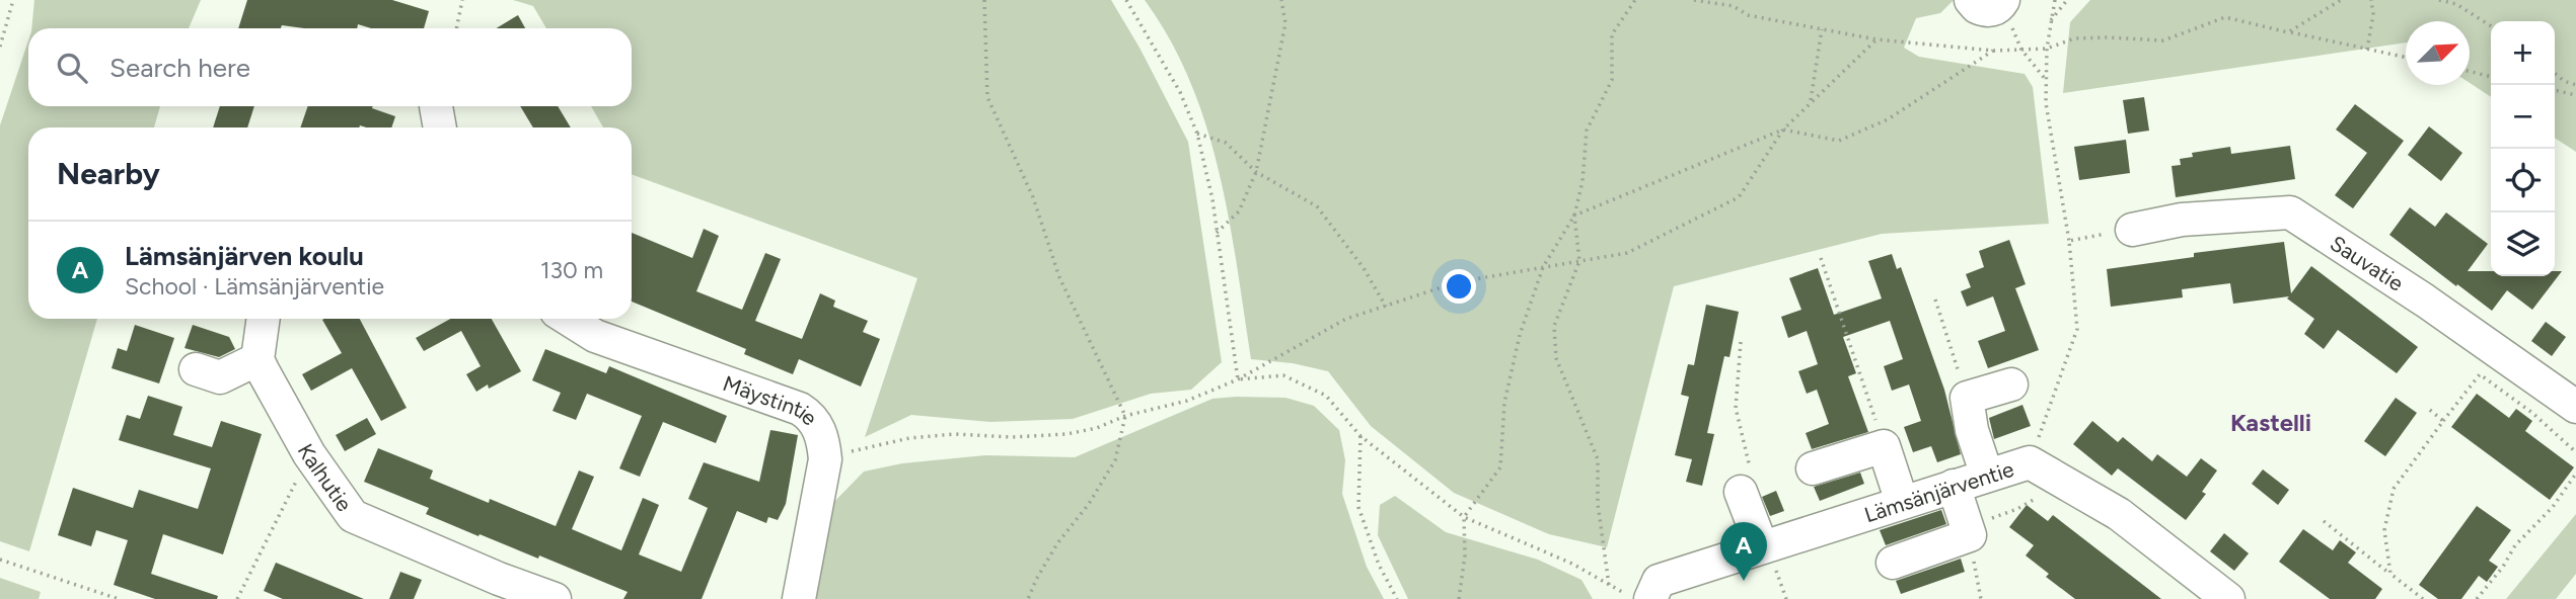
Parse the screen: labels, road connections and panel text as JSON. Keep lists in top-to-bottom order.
{
  "streets": {
    "street": [
      "Sauvatie",
      "Mäystintie",
      "Kalhutie",
      "Lämsänjärventie"
    ]
  },
  "districts": ["Kastelli"],
  "north": "top right",
  "page": {
    "map_buttons": ["+", "−"],
    "search": "Search here",
    "heading": "Nearby",
    "list": [
      {
        "mark": "A",
        "name": "Lämsänjärven koulu",
        "note": "School · Lämsänjärventie",
        "value": "130 m"
      }
    ],
    "pins": "A"
  }
}
